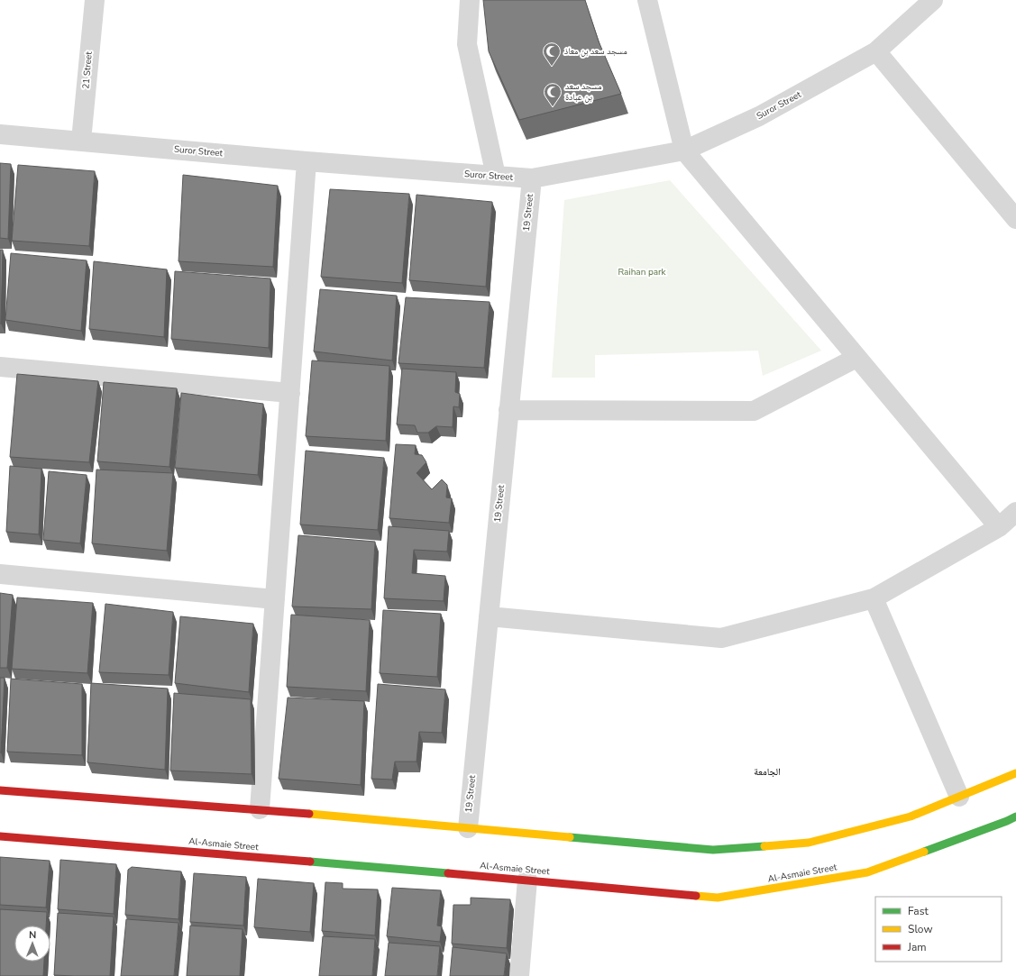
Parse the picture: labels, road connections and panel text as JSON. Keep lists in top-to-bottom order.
{
  "streets": {
    "street": [
      "21 Street",
      "Suror Street",
      "19 Street",
      "Al-Asmaie Street"
    ]
  },
  "crossings": [
    ["21 Street", "Suror Street"],
    ["Suror Street", "19 Street"]
  ],
  "districts": ["الجامعة"],
  "parks": ["Raihan park"],
  "places": {
    "mosque": ["مسجد سعد بن معاذ", "مسجد سعد بن عبادة"]
  },
  "legend": ["Fast", "Slow", "Jam"],
  "north": "top"
}
